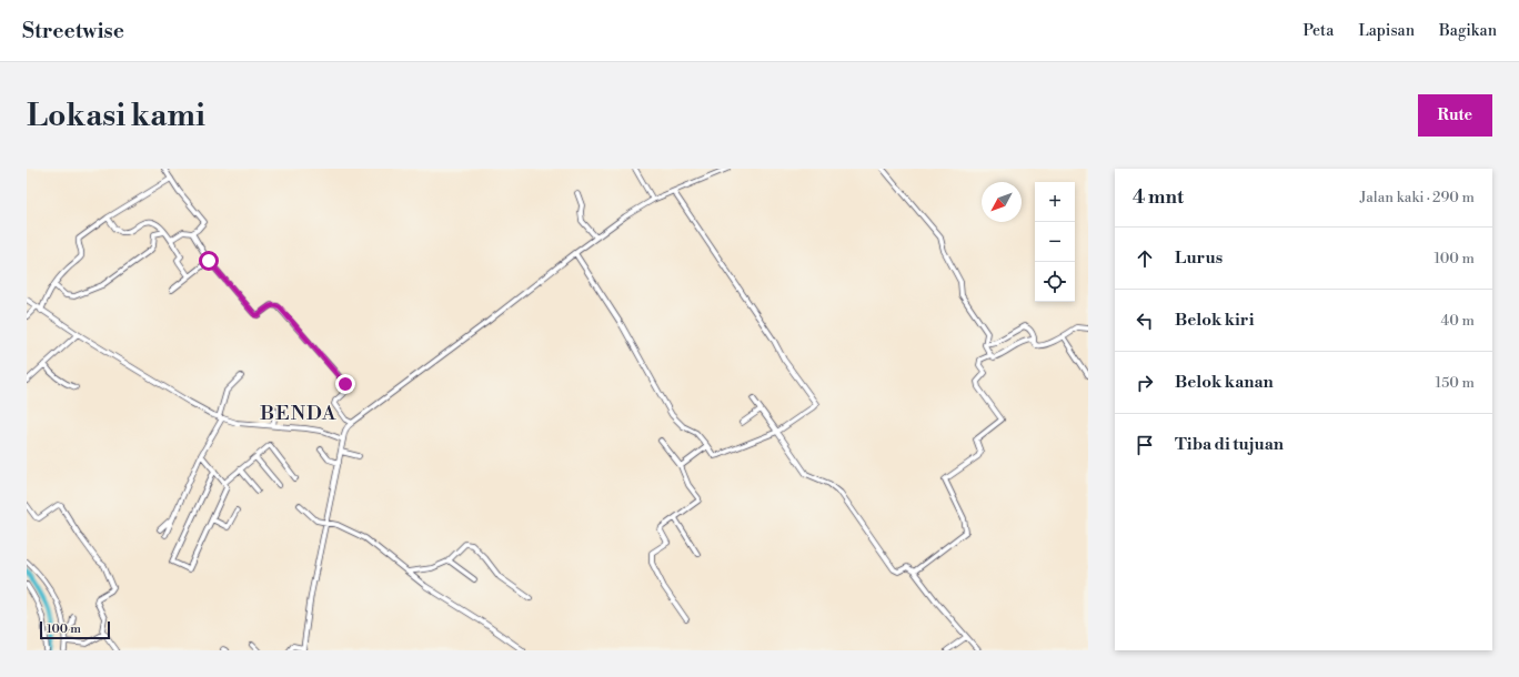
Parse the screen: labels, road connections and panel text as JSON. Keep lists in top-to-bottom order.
{
  "districts": ["BENDA"],
  "scale_bar": "100 m",
  "north": "bottom left",
  "page": {
    "header": "Streetwise",
    "nav": ["Peta", "Lapisan", "Bagikan"],
    "buttons": "Rute",
    "title": "Lokasi kami",
    "heading": ["4 mnt", "Jalan kaki · 290 m"],
    "map_buttons": ["+", "−"],
    "list": [
      ["Lurus", "100 m"],
      ["Belok kiri", "40 m"],
      ["Belok kanan", "150 m"],
      "Tiba di tujuan"
    ],
    "scale": "100 m"
  }
}
